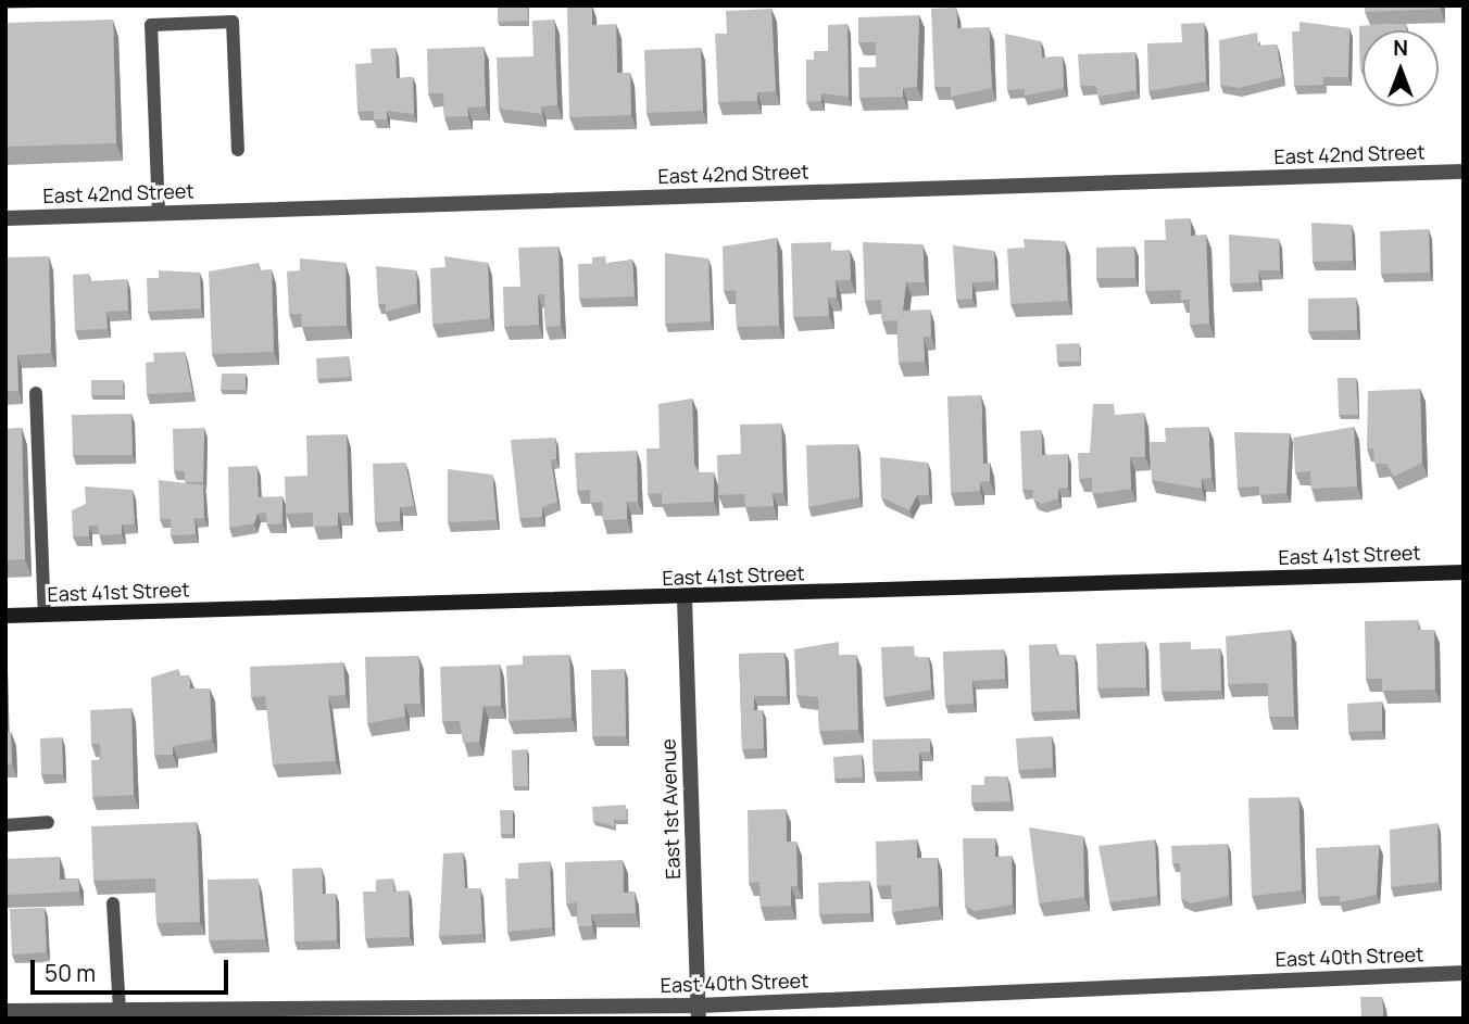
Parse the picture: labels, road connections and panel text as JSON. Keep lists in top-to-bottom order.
{
  "streets": {
    "street": [
      "East 42nd Street",
      "East 41st Street",
      "East 1st Avenue",
      "East 40th Street"
    ]
  },
  "crossings": [
    ["East 41st Street", "East 1st Avenue"],
    ["East 1st Avenue", "East 40th Street"]
  ],
  "scale_bar": "50 m",
  "north": "top"
}
